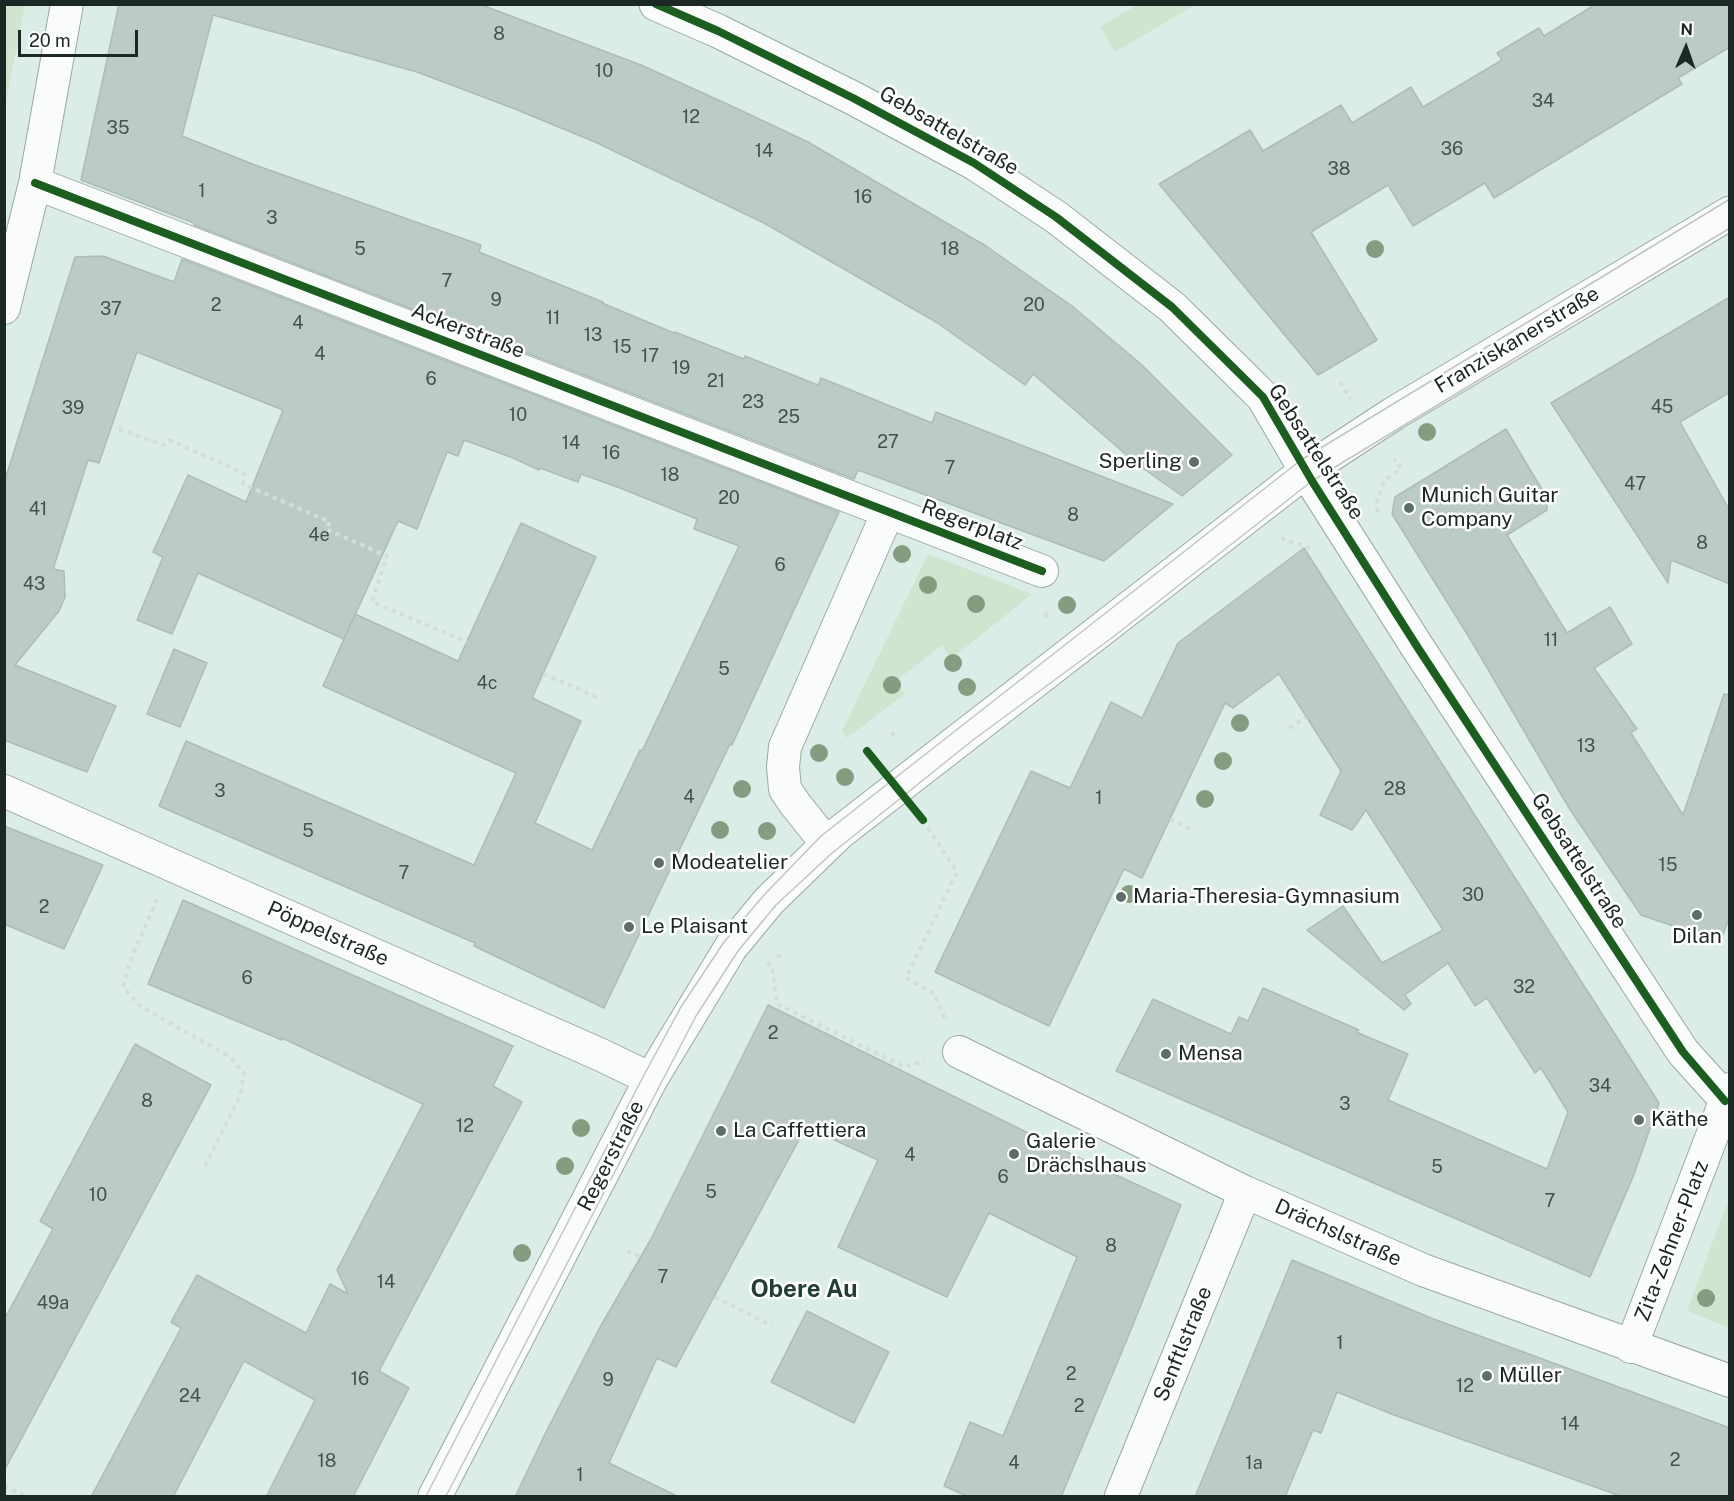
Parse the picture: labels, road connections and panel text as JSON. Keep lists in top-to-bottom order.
{
  "streets": {
    "main road": ["Gebsattelstraße", "Franziskanerstraße", "Regerstraße"],
    "street": [
      "Ackerstraße",
      "Regerplatz",
      "Pöppelstraße",
      "Drächslstraße",
      "Zita-Zehner-Platz",
      "Senftlstraße"
    ]
  },
  "crossings": [
    ["Gebsattelstraße", "Franziskanerstraße"],
    ["Gebsattelstraße", "Zita-Zehner-Platz"],
    ["Ackerstraße", "Regerplatz"],
    ["Regerplatz", "Regerstraße"],
    ["Pöppelstraße", "Regerstraße"],
    ["Drächslstraße", "Zita-Zehner-Platz"],
    ["Drächslstraße", "Senftlstraße"]
  ],
  "districts": ["Obere Au"],
  "places": [
    "Sperling",
    "Munich Guitar Company",
    "Modeatelier",
    "Maria-Theresia-Gymnasium",
    "Dilan",
    "Le Plaisant",
    "Mensa",
    "Käthe",
    "La Caffettiera",
    "Galerie Drächslhaus",
    "Müller"
  ],
  "house_numbers": [
    "8",
    "10",
    "34",
    "12",
    "35",
    "36",
    "14",
    "38",
    "1",
    "16",
    "3",
    "5",
    "18",
    "7",
    "9",
    "2",
    "20",
    "37",
    "11",
    "4",
    "13",
    "15",
    "4",
    "17",
    "19",
    "6",
    "21",
    "23",
    "45",
    "39",
    "10",
    "25",
    "27",
    "14",
    "16",
    "7",
    "18",
    "47",
    "20",
    "41",
    "8",
    "4e",
    "8",
    "6",
    "43",
    "11",
    "5",
    "4c",
    "13",
    "28",
    "3",
    "4",
    "1",
    "5",
    "15",
    "7",
    "30",
    "2",
    "6",
    "32",
    "2",
    "34",
    "8",
    "3",
    "12",
    "4",
    "5",
    "6",
    "5",
    "10",
    "7",
    "8",
    "7",
    "14",
    "49a",
    "1",
    "2",
    "16",
    "9",
    "12",
    "24",
    "2",
    "14",
    "2",
    "18",
    "4",
    "1a",
    "1"
  ],
  "scale_bar": "20 m",
  "north": "top"
}
